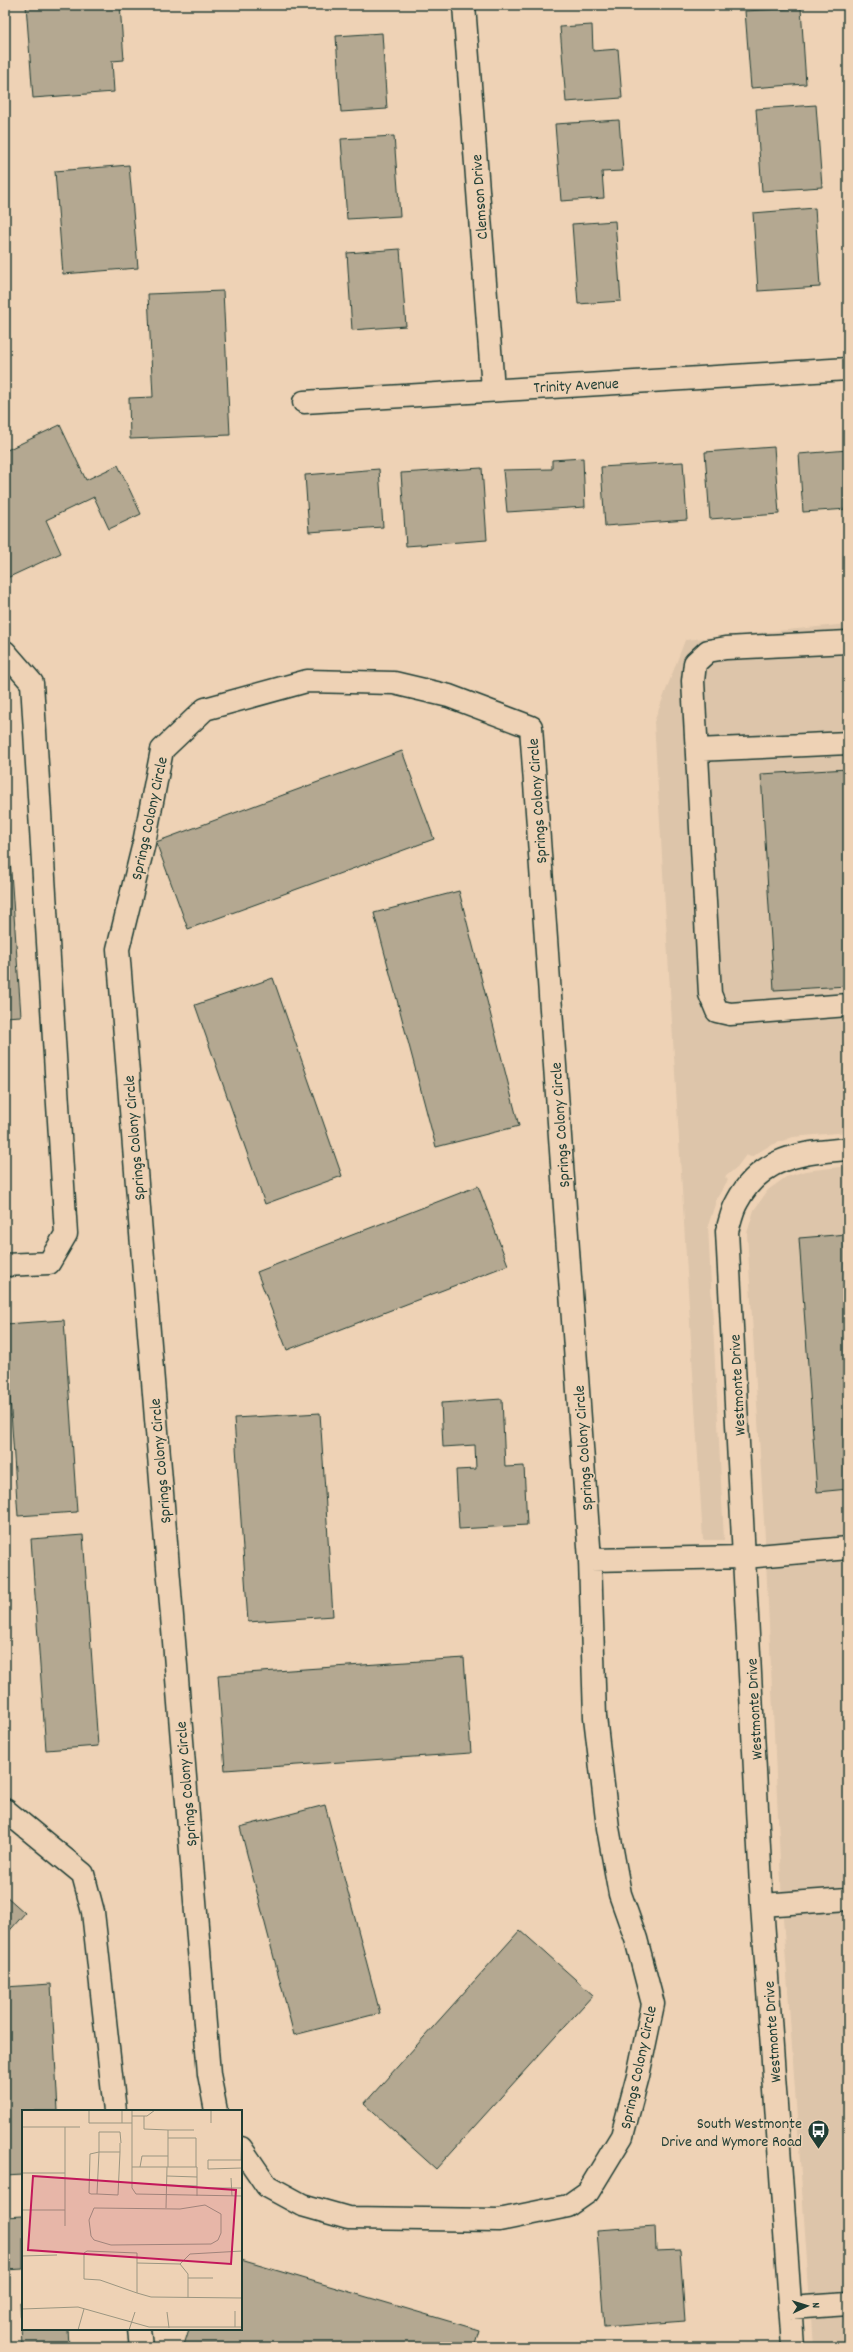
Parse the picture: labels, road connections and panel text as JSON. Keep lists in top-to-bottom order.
{
  "streets": {
    "street": [
      "Clemson Drive",
      "Trinity Avenue",
      "Springs Colony Circle",
      "Westmonte Drive"
    ]
  },
  "crossings": [
    ["Clemson Drive", "Trinity Avenue"]
  ],
  "places": {
    "bus stop": ["South Westmonte Drive and Wymore Road"]
  },
  "north": "right"
}
